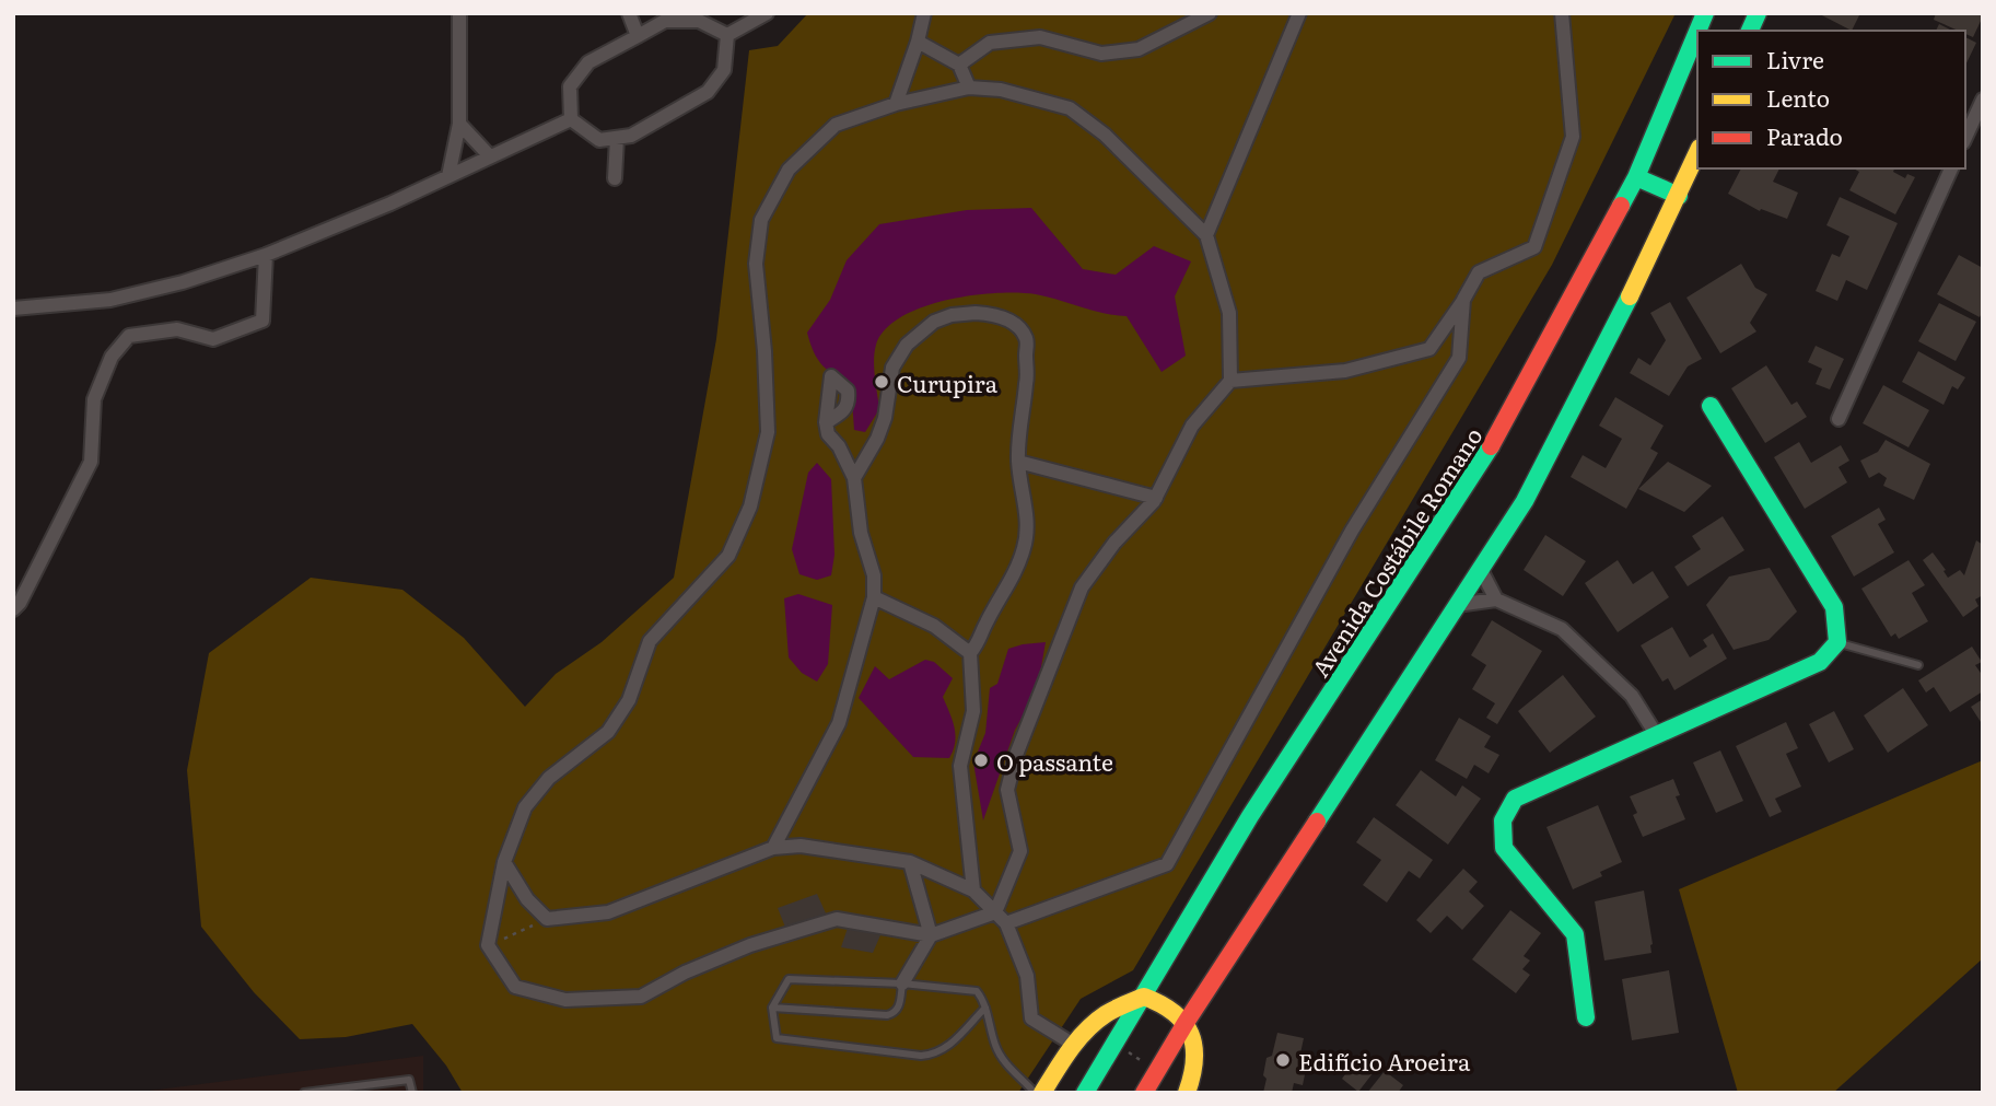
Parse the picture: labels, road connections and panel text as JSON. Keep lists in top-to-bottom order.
{
  "streets": {
    "main road": ["Avenida Costábile Romano"]
  },
  "places": ["Curupira", "O passante", "Edifício Aroeira"],
  "legend": ["Livre", "Lento", "Parado"]
}
